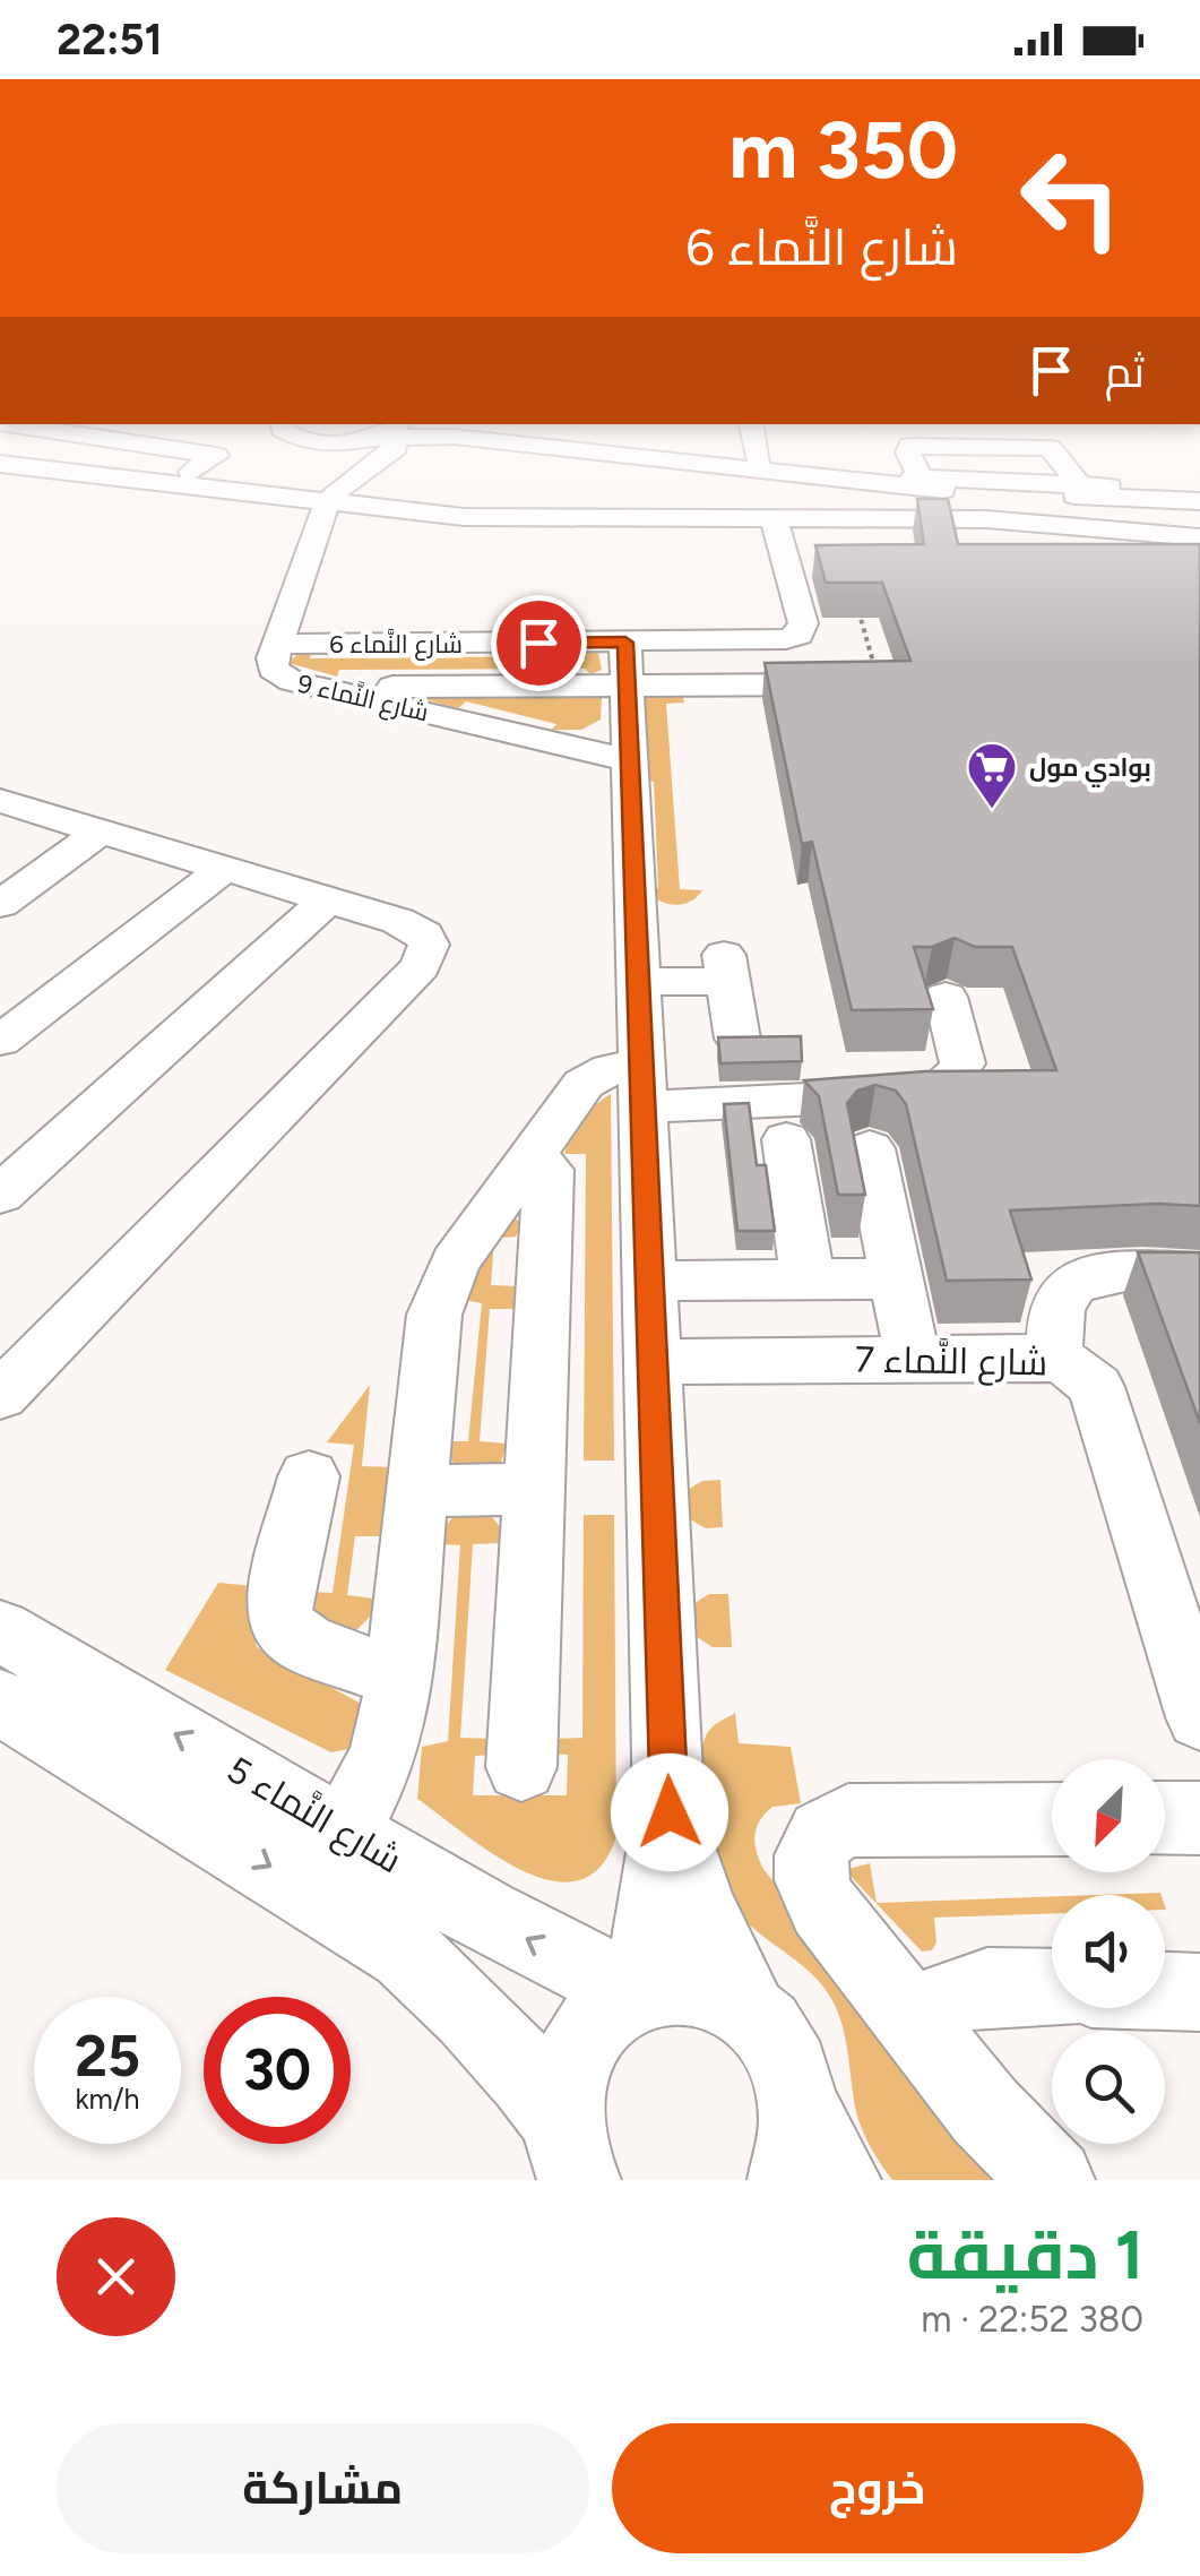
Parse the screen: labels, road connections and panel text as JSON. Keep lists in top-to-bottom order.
{
  "streets": {
    "street": [
      "شارع النَّماء 6",
      "شارع النَّماء 9",
      "شارع النَّماء 7",
      "شارع النَّماء 5"
    ]
  },
  "crossings": [
    ["شارع النَّماء 6", "شارع النَّماء 9"]
  ],
  "places": {
    "supermarket": ["بوادي مول"]
  },
  "north": "bottom left",
  "page": {
    "status": "22:51",
    "turn": ["350 m", "شارع النَّماء 6"],
    "then": "ثم",
    "speed": "25 km/h",
    "limit": "30",
    "heading": ["1 دقيقة", "380 m · 22:52"],
    "buttons": ["خروج", "مشاركة"]
  }
}
